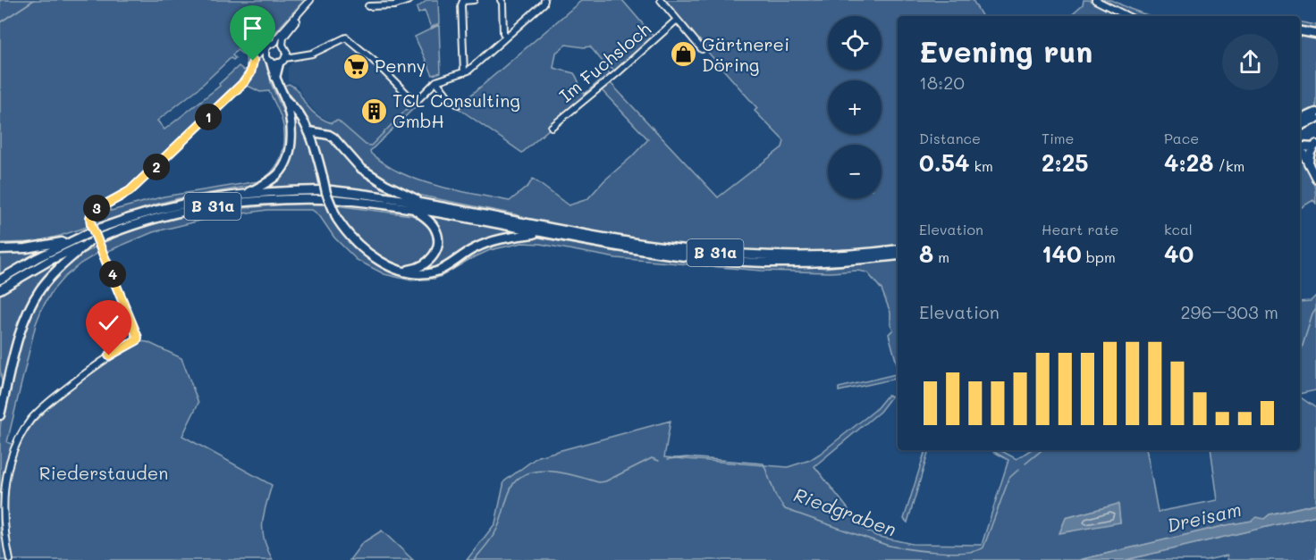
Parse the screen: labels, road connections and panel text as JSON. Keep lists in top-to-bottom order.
{
  "streets": {
    "highway": ["B 31a"],
    "street": ["Im Fuchsloch"]
  },
  "water": ["Riedgraben", "Dreisam"],
  "parks": ["Riederstauden"],
  "places": {
    "shop": ["Gärtnerei Döring"],
    "supermarket": ["Penny"],
    "building": ["TCL Consulting GmbH"]
  },
  "page": {
    "map_buttons": ["+", "−"],
    "heading": ["Evening run", "18:20"],
    "pins": [
      "1",
      "2",
      "3",
      "4"
    ],
    "stats": [
      ["Distance", "0.54 km"],
      ["Time", "2:25"],
      ["Pace", "4:28 /km"],
      ["Elevation", "8 m"],
      ["Heart rate", "140 bpm"],
      ["kcal", "40"]
    ],
    "chart": ["Elevation", "296–303 m"]
  }
}
